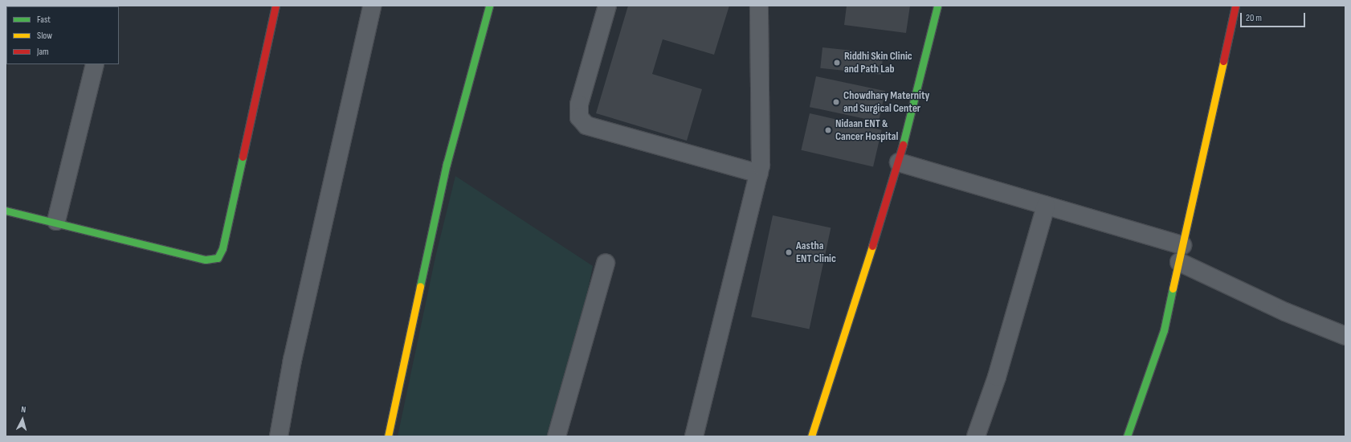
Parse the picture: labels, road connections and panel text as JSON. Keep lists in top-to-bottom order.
{
  "places": [
    "Riddhi Skin Clinic and Path Lab",
    "Chowdhary Maternity and Surgical Center",
    "Nidaan ENT & Cancer Hospital",
    "Aastha ENT Clinic"
  ],
  "legend": ["Fast", "Slow", "Jam"],
  "scale_bar": "20 m",
  "north": "top"
}
